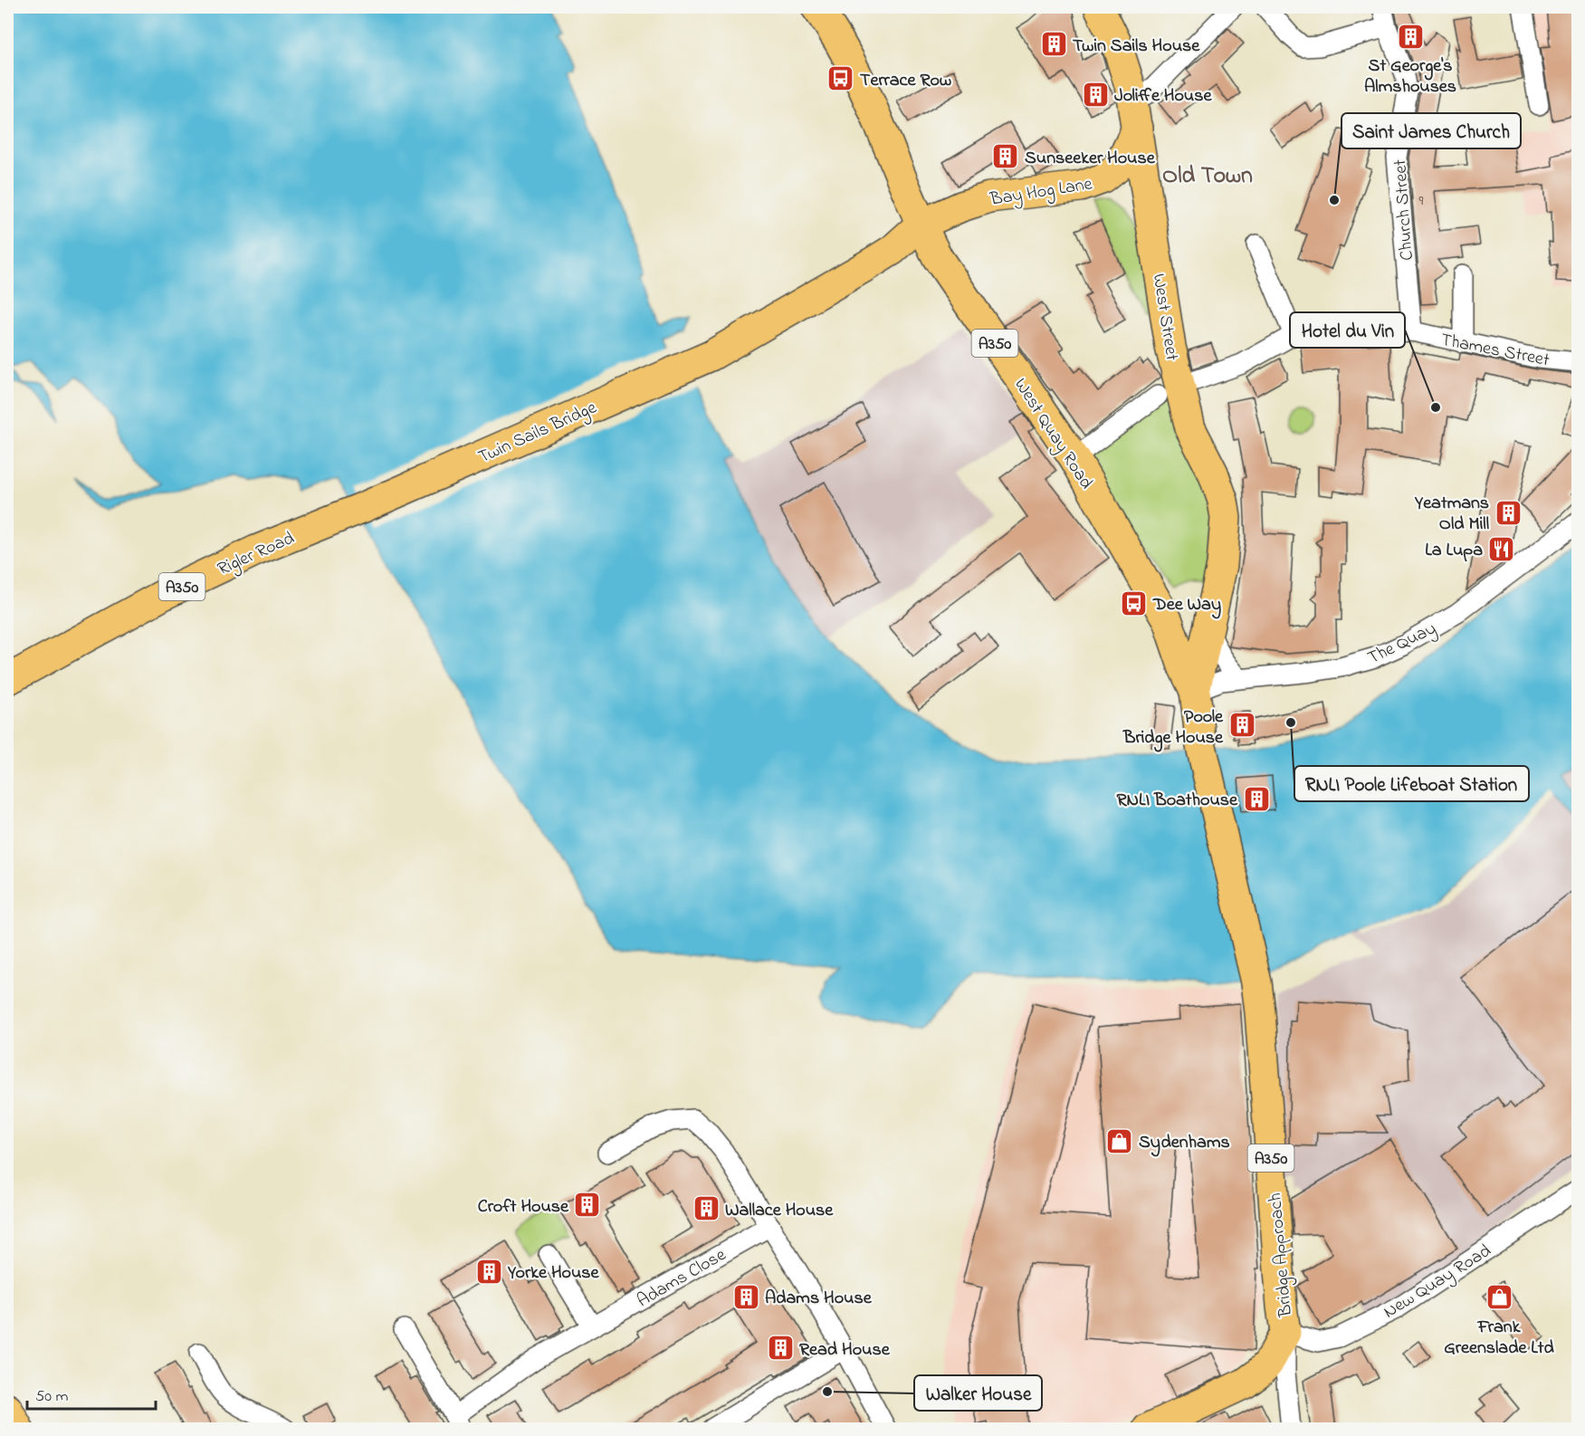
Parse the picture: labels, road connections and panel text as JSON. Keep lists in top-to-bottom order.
{
  "streets": {
    "highway": [
      "Bay Hog Lane",
      "West Street",
      "A350",
      "Twin Sails Bridge",
      "West Quay Road",
      "Rigler Road",
      "Bridge Approach"
    ],
    "street": [
      "Church Street",
      "Thames Street",
      "The Quay",
      "Adams Close",
      "New Quay Road"
    ]
  },
  "crossings": [
    ["Bay Hog Lane", "West Street"],
    ["Bay Hog Lane", "Twin Sails Bridge"],
    ["Bay Hog Lane", "West Quay Road"],
    ["Church Street", "Thames Street"],
    ["West Street", "West Quay Road"],
    ["West Street", "The Quay"],
    ["West Street", "Bridge Approach"],
    ["Twin Sails Bridge", "West Quay Road"],
    ["Twin Sails Bridge", "Rigler Road"],
    ["West Quay Road", "The Quay"],
    ["West Quay Road", "Bridge Approach"],
    ["The Quay", "Bridge Approach"],
    ["Bridge Approach", "New Quay Road"]
  ],
  "districts": ["Old Town"],
  "places": {
    "building": [
      "St George's Almshouses",
      "Twin Sails House",
      "Joliffe House",
      "Sunseeker House",
      "Yeatmans Old Mill",
      "Poole Bridge House",
      "RNLI Boathouse",
      "Croft House",
      "Wallace House",
      "Yorke House",
      "Adams House",
      "Read House"
    ],
    "bus stop": ["Terrace Row", "Dee Way"],
    "other": [
      "Saint James Church",
      "Hotel du Vin",
      "RNLI Poole Lifeboat Station",
      "Walker House"
    ],
    "restaurant": ["La Lupa"],
    "shop": ["Sydenhams", "Frank Greenslade Ltd"]
  },
  "house_numbers": ["9"],
  "scale_bar": "50 m"
}
